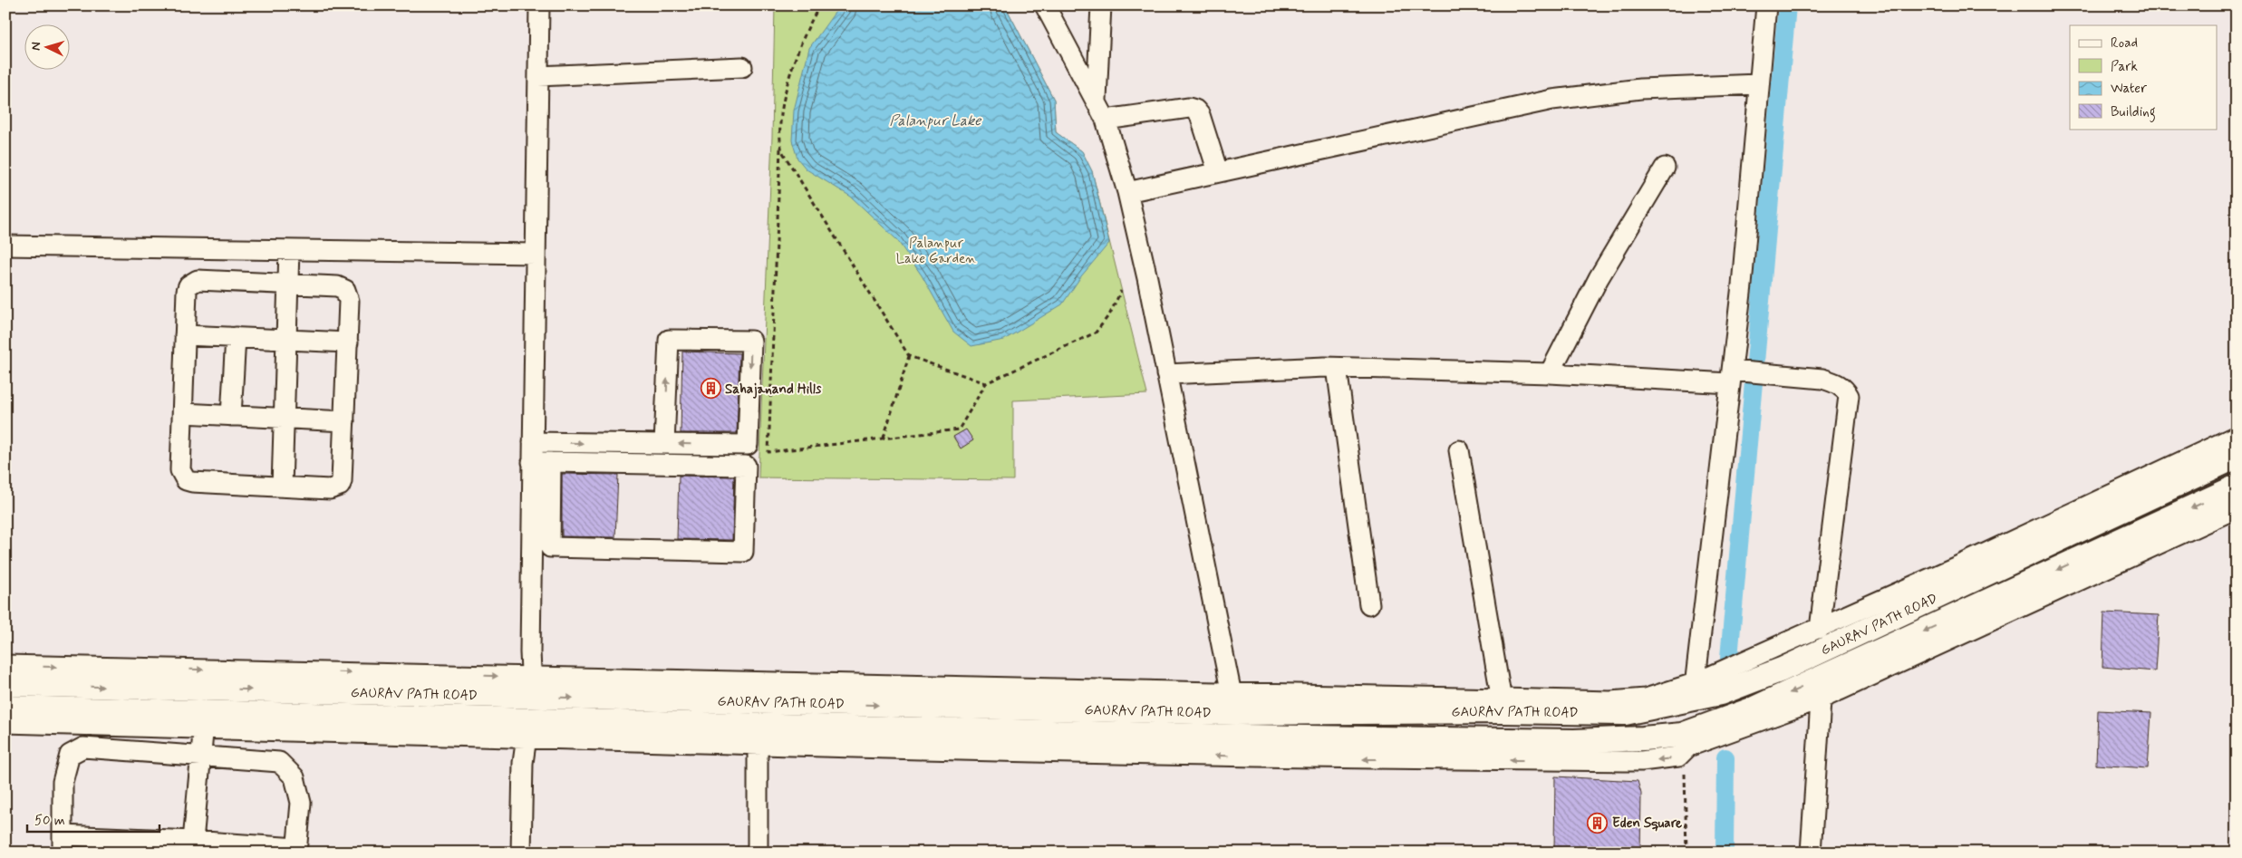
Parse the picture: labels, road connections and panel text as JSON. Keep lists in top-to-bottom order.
{
  "streets": {
    "main road": ["GAURAV PATH ROAD"]
  },
  "water": ["Palanpur Lake"],
  "parks": ["Palanpur Lake Garden"],
  "places": {
    "building": ["Sahajanand Hills", "Eden Square"]
  },
  "legend": [
    "Road",
    "Park",
    "Water",
    "Building"
  ],
  "scale_bar": "50 m",
  "north": "left"
}
